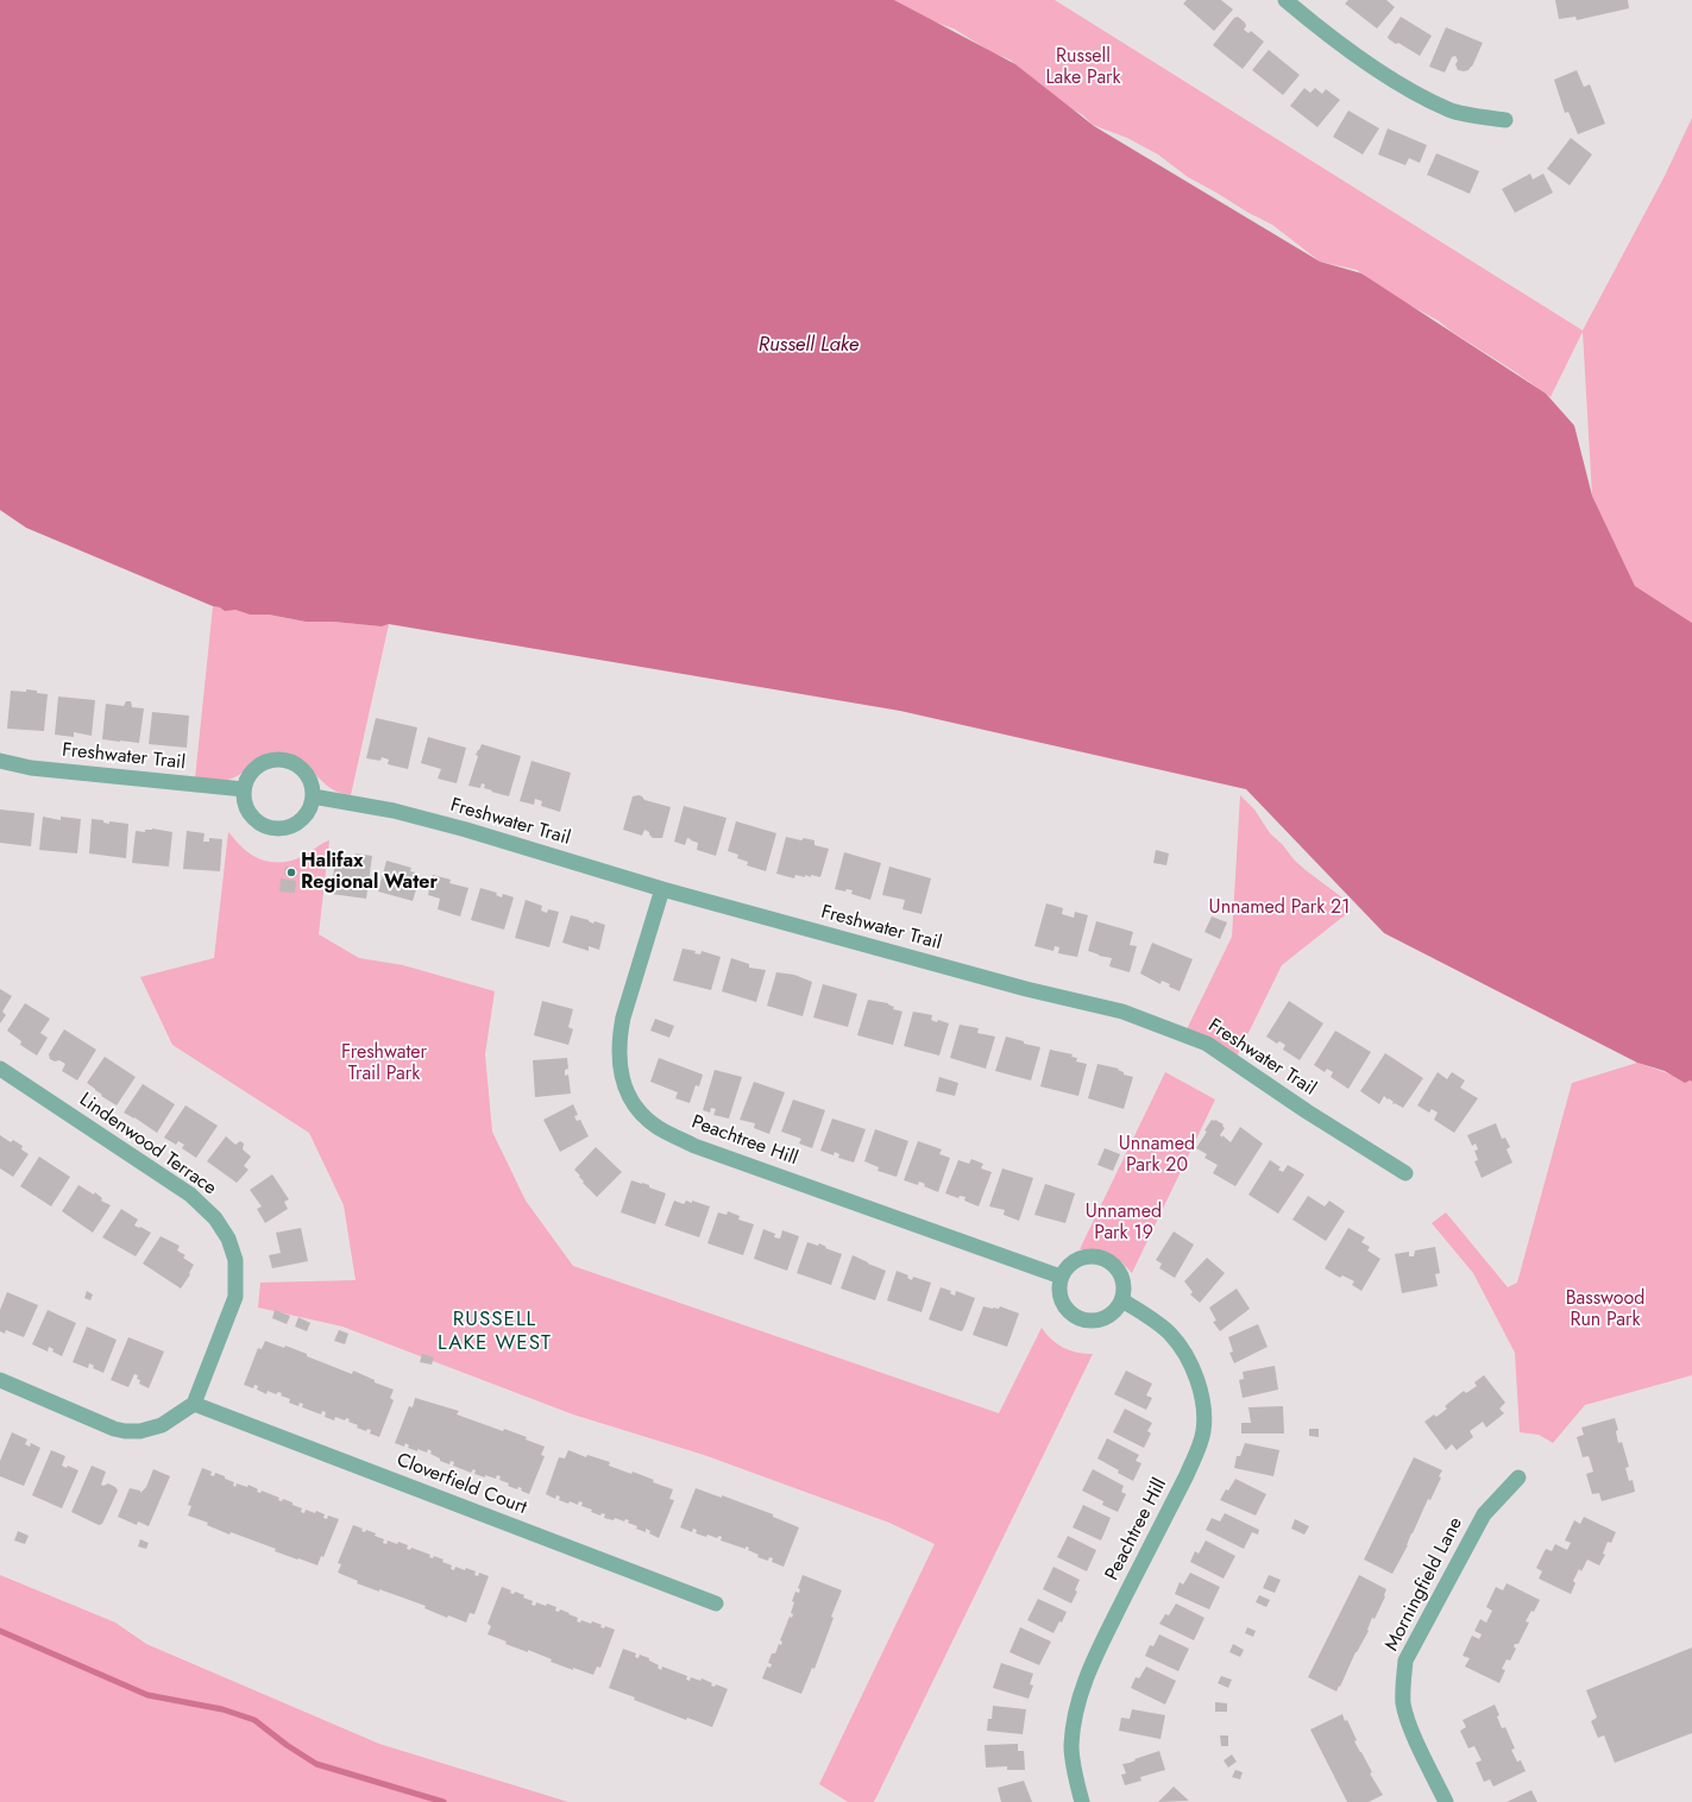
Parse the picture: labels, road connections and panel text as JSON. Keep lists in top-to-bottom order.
{
  "streets": {
    "street": [
      "Freshwater Trail",
      "Peachtree Hill",
      "Lindenwood Terrace",
      "Cloverfield Court",
      "Morningfield Lane"
    ]
  },
  "crossings": [
    ["Freshwater Trail", "Peachtree Hill"],
    ["Lindenwood Terrace", "Cloverfield Court"]
  ],
  "districts": ["RUSSELL LAKE WEST"],
  "water": ["Russell Lake"],
  "parks": [
    "Russell Lake Park",
    "Unnamed Park 21",
    "Freshwater Trail Park",
    "Unnamed Park 20",
    "Unnamed Park 19",
    "Basswood Run Park"
  ],
  "places": ["Halifax Regional Water"]
}
